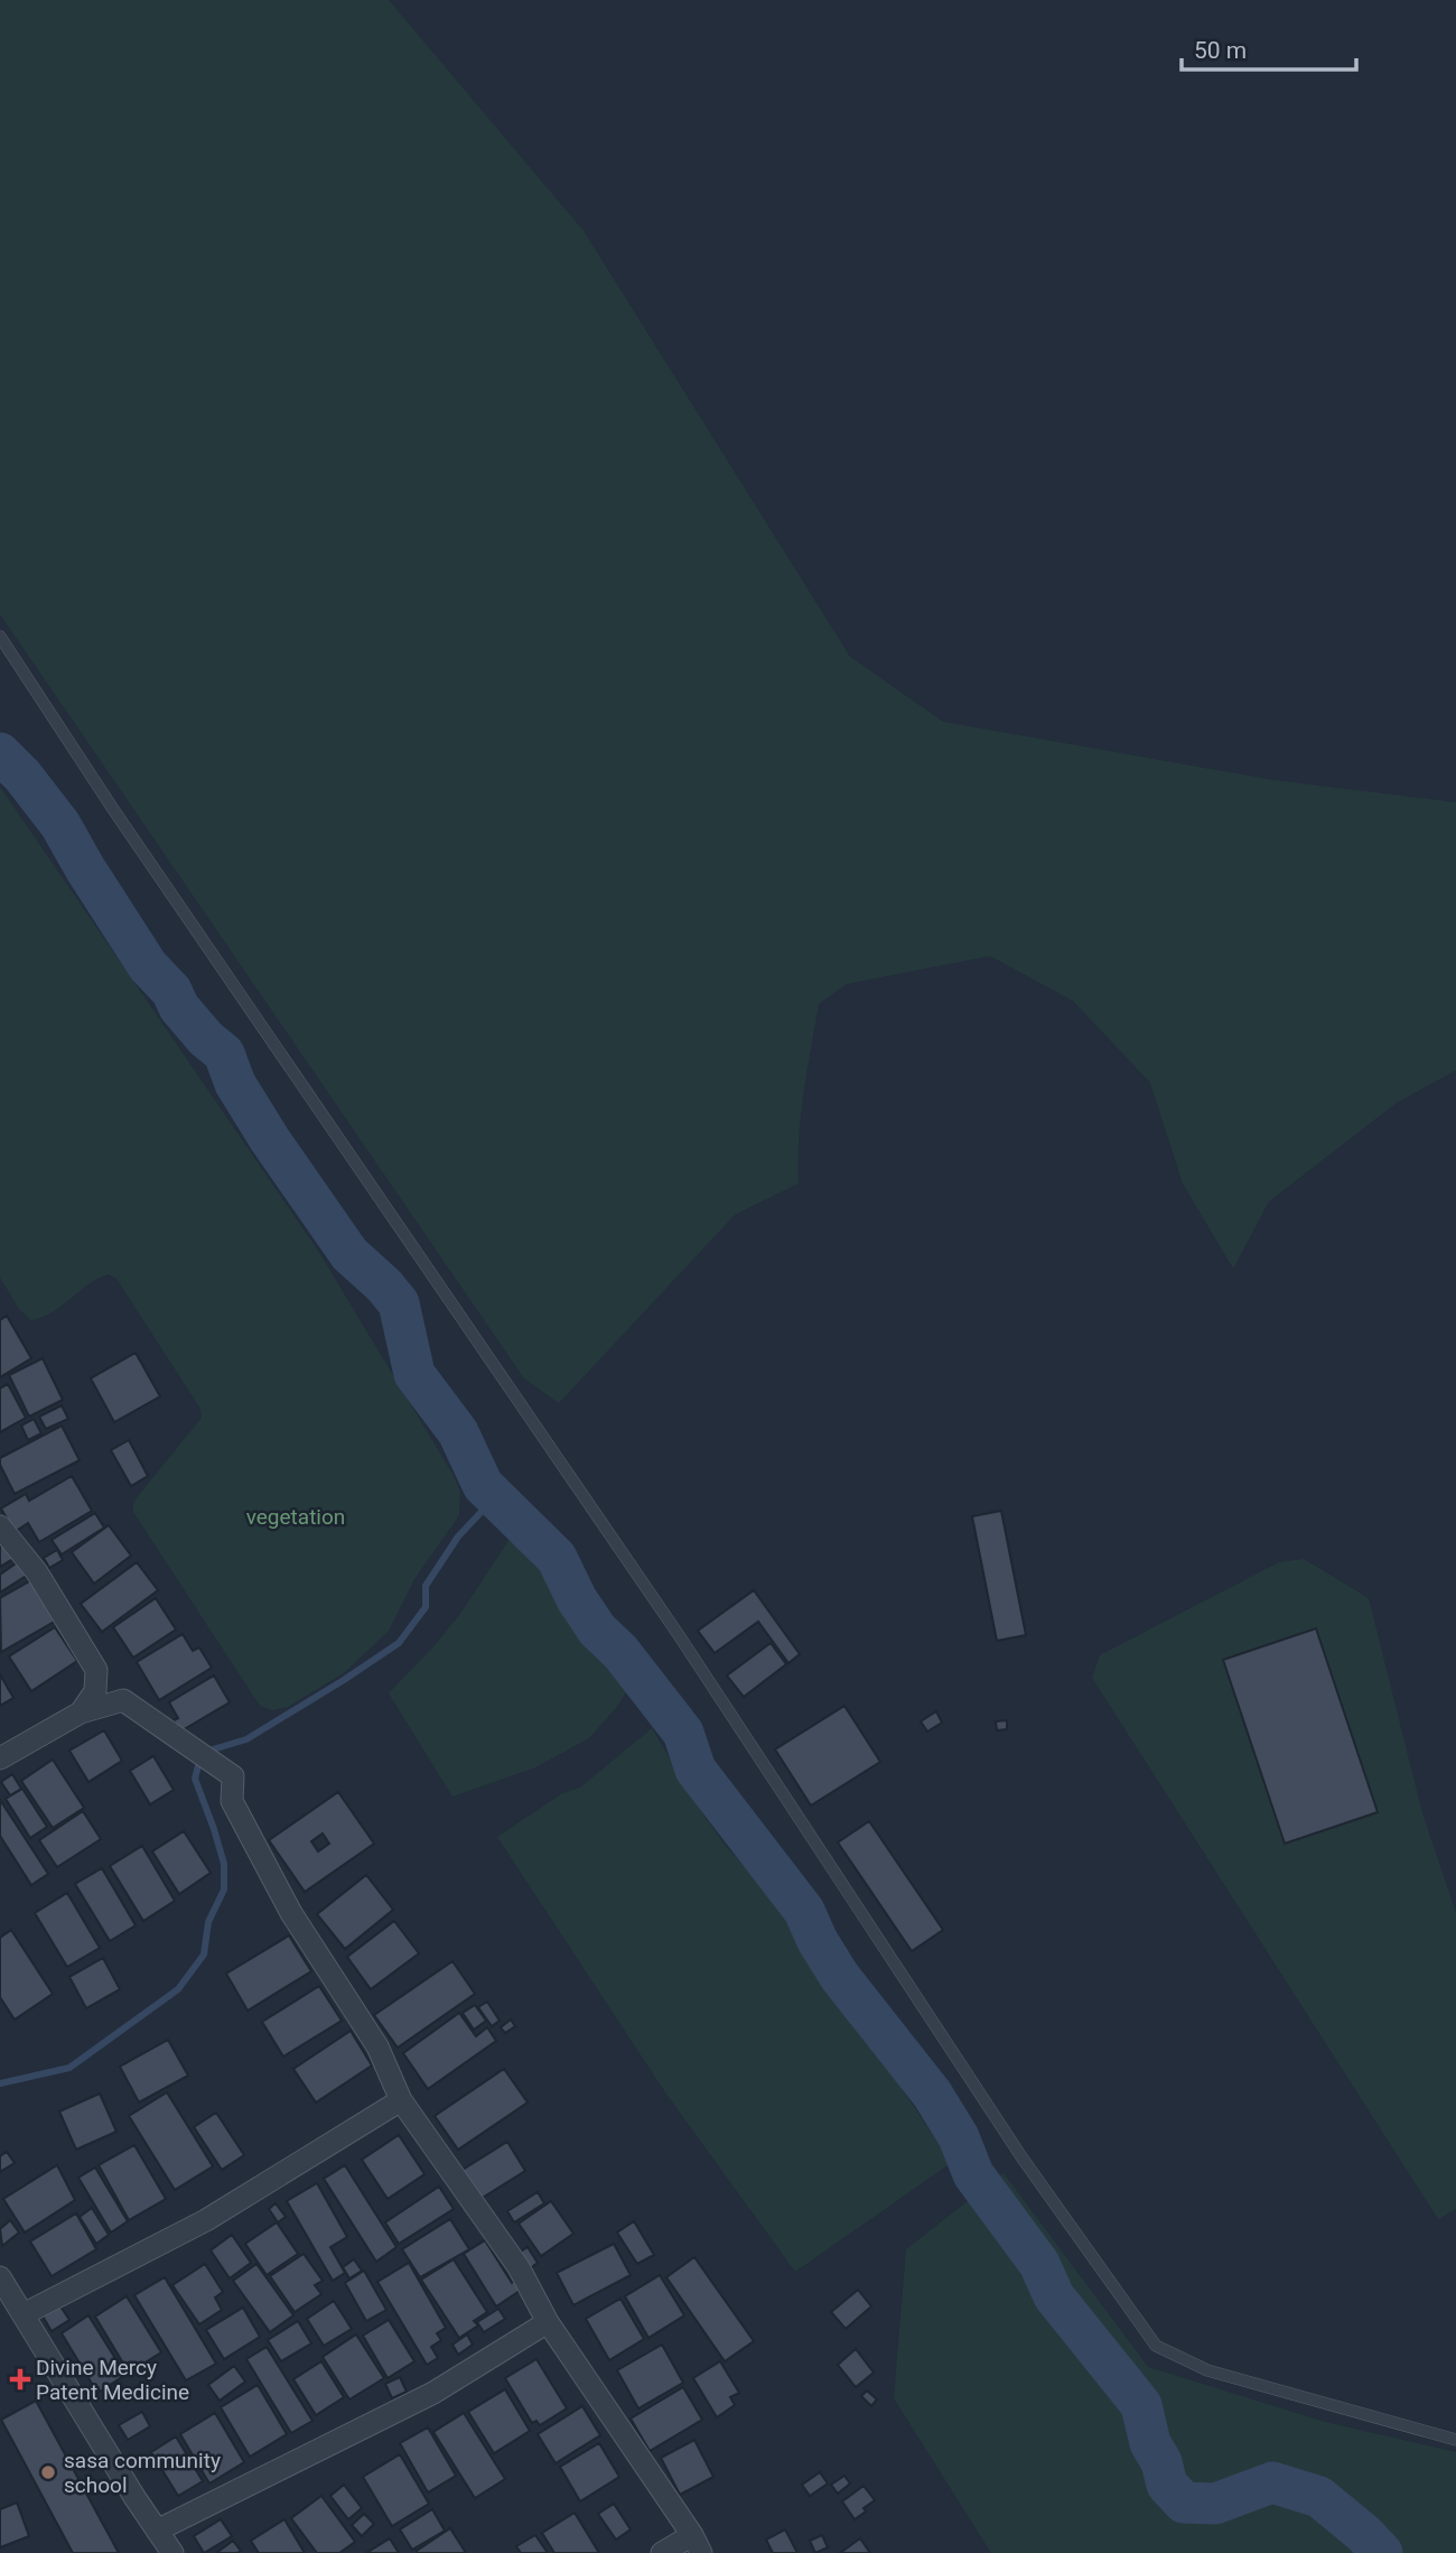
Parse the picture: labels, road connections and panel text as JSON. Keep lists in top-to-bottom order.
{
  "parks": ["vegetation"],
  "places": {
    "health": ["Divine Mercy Patent Medicine"],
    "other": ["sasa community school"]
  },
  "scale_bar": "50 m"
}
